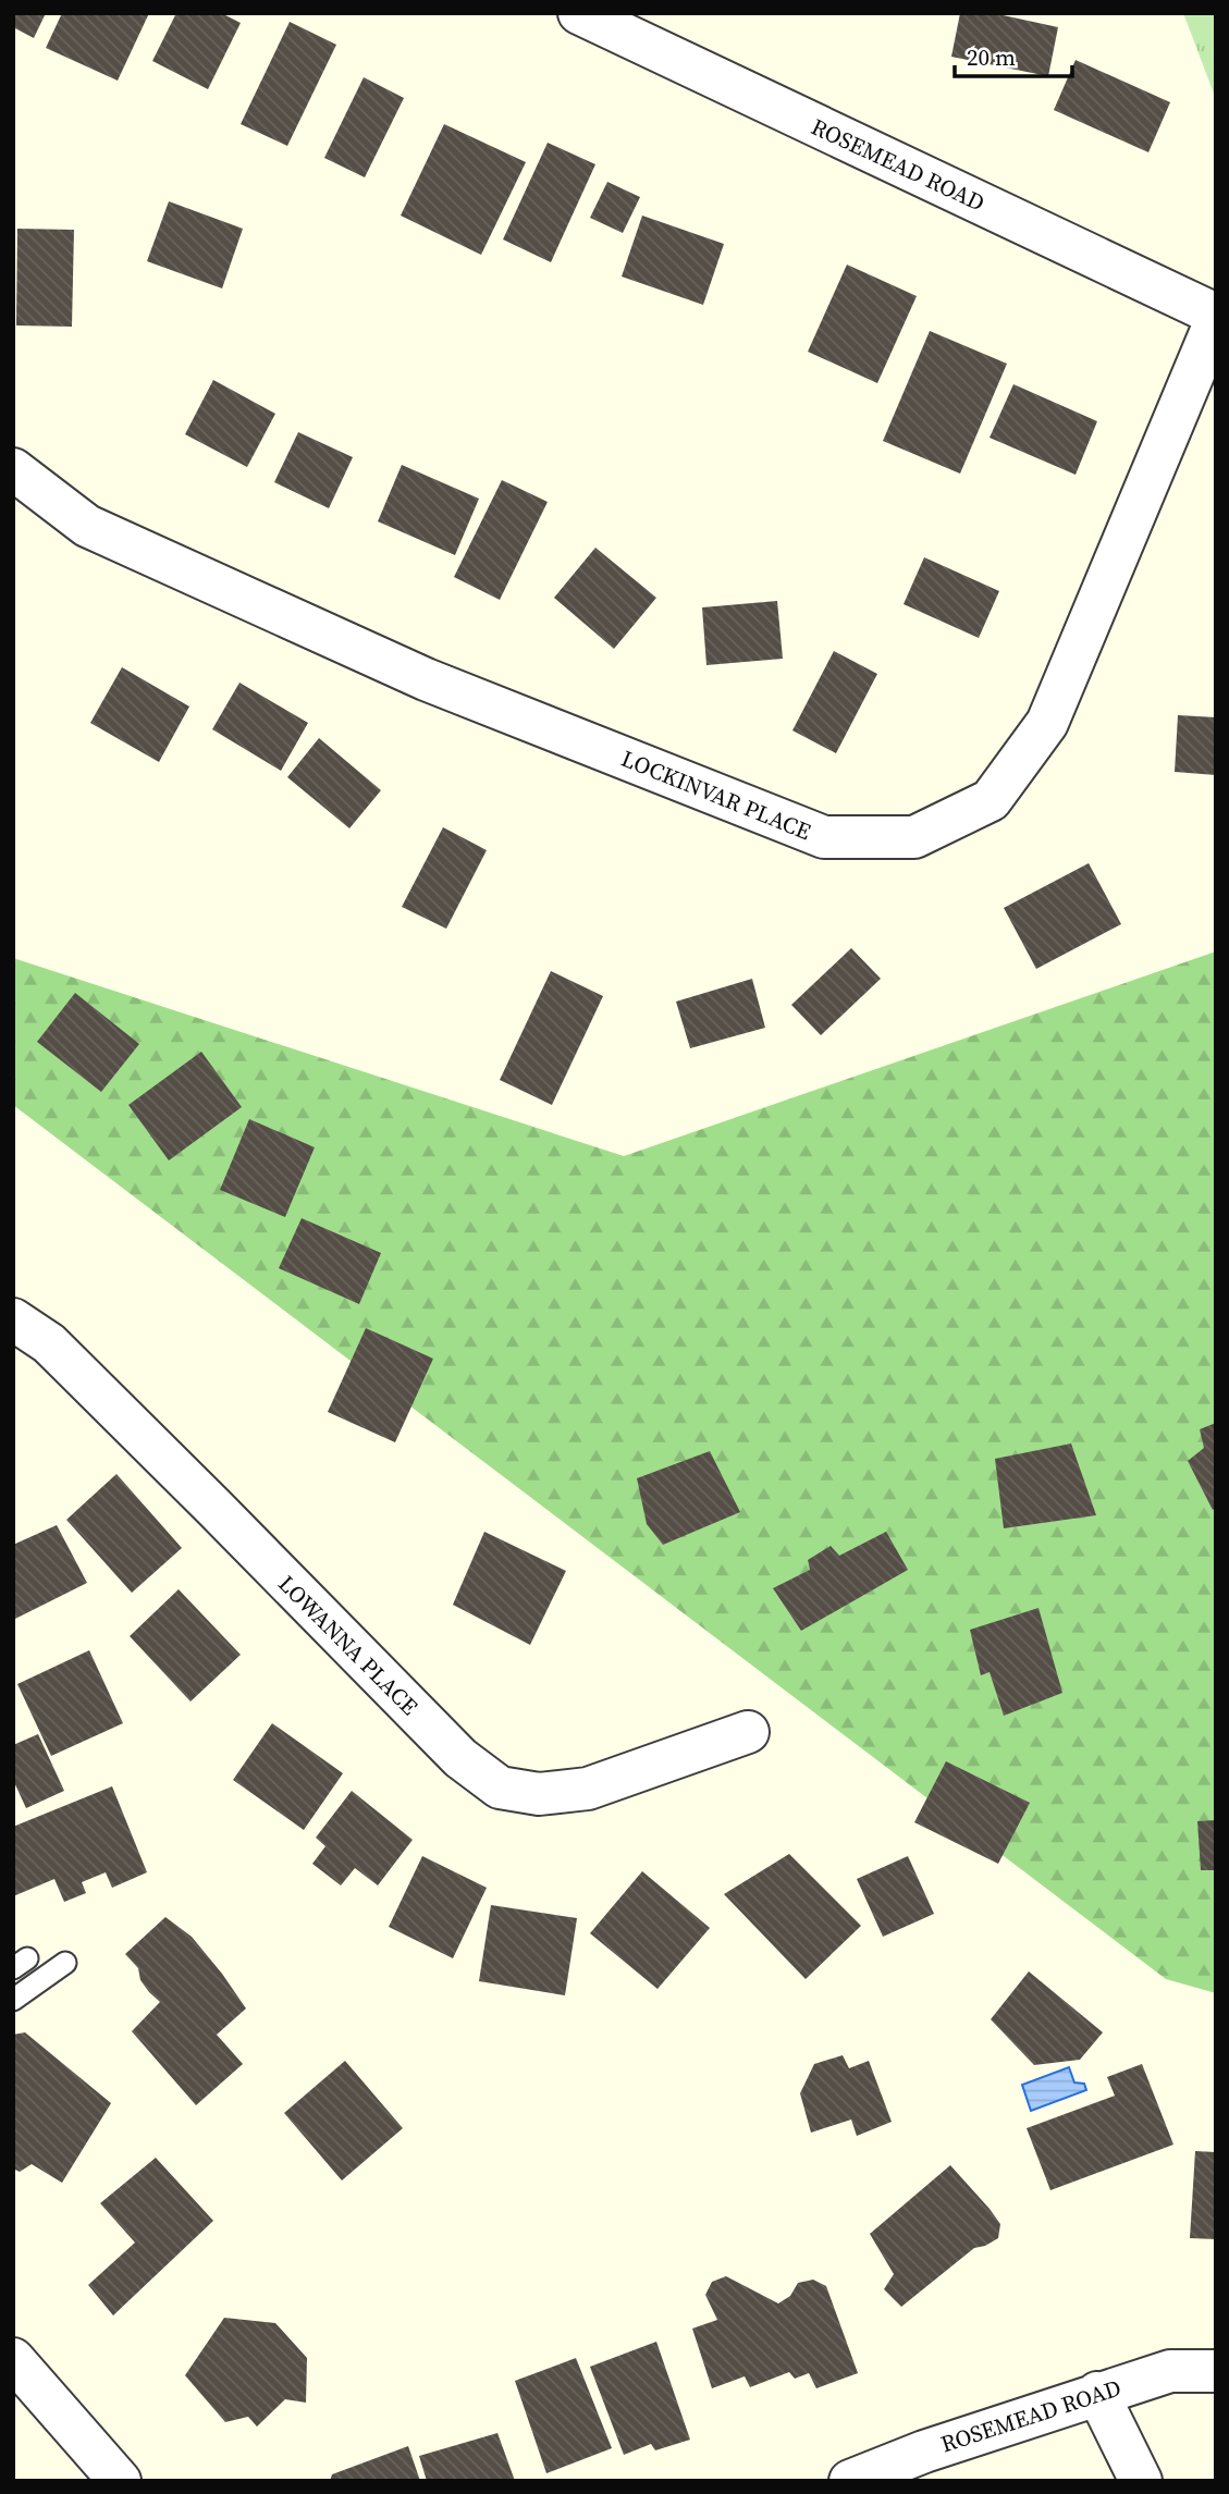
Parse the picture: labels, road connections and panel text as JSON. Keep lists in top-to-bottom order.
{
  "streets": {
    "street": ["ROSEMEAD ROAD", "LOCKINVAR PLACE", "LOWANNA PLACE"]
  },
  "crossings": [
    ["ROSEMEAD ROAD", "LOCKINVAR PLACE"]
  ],
  "scale_bar": "20 m"
}
